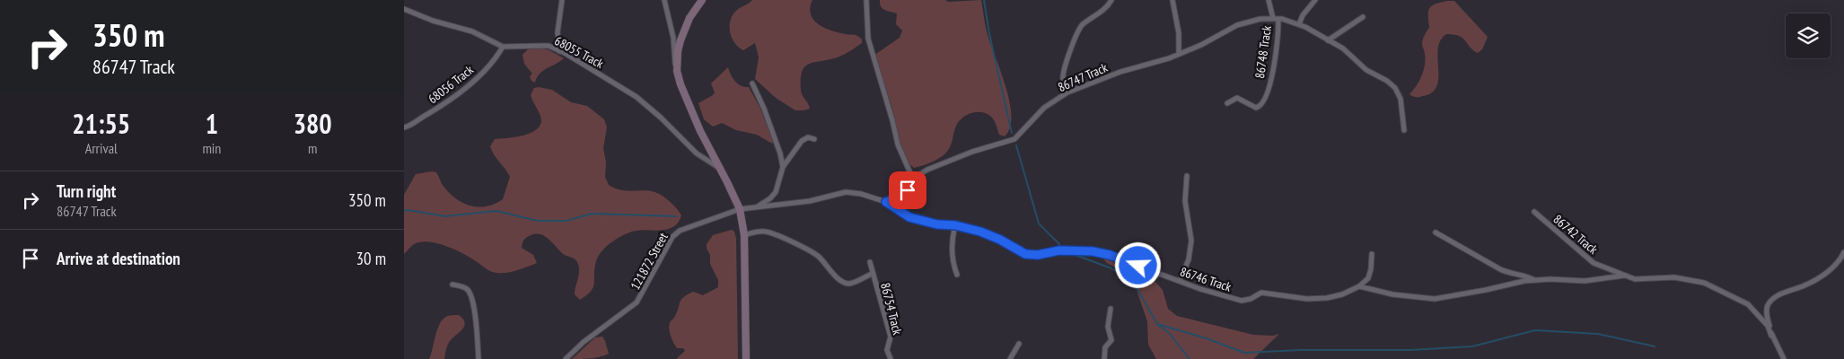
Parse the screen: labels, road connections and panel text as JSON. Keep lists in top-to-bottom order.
{
  "streets": {
    "street": [
      "68055 Track",
      "86748 Track",
      "86747 Track",
      "68056 Track",
      "86742 Track",
      "121872 Street",
      "86746 Track",
      "86754 Track"
    ]
  },
  "crossings": [
    ["68055 Track", "68056 Track"],
    ["86748 Track", "86747 Track"],
    ["86747 Track", "86746 Track"]
  ],
  "page": {
    "turn": ["350 m", "86747 Track"],
    "eta": [
      "21:55",
      "Arrival",
      "1",
      "min",
      "380",
      "m"
    ],
    "list": [
      {
        "name": "Turn right",
        "note": "86747 Track",
        "value": "350 m"
      },
      {
        "name": "Arrive at destination",
        "value": "30 m"
      }
    ]
  }
}
